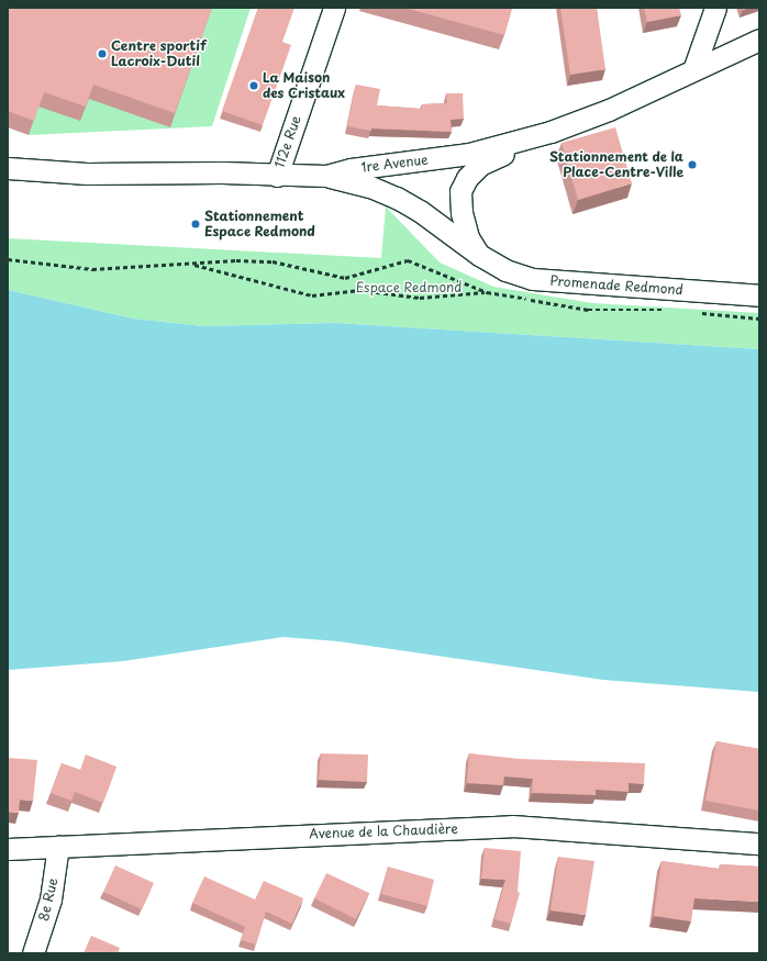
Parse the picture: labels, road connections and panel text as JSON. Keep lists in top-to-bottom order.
{
  "streets": {
    "street": [
      "112e Rue",
      "1re Avenue",
      "Promenade Redmond",
      "Avenue de la Chaudière",
      "8e Rue"
    ]
  },
  "crossings": [
    ["112e Rue", "1re Avenue"],
    ["1re Avenue", "Promenade Redmond"],
    ["Avenue de la Chaudière", "8e Rue"]
  ],
  "parks": ["Espace Redmond"],
  "places": [
    "Centre sportif Lacroix-Dutil",
    "La Maison des Cristaux",
    "Stationnement de la Place-Centre-Ville",
    "Stationnement Espace Redmond"
  ]
}
